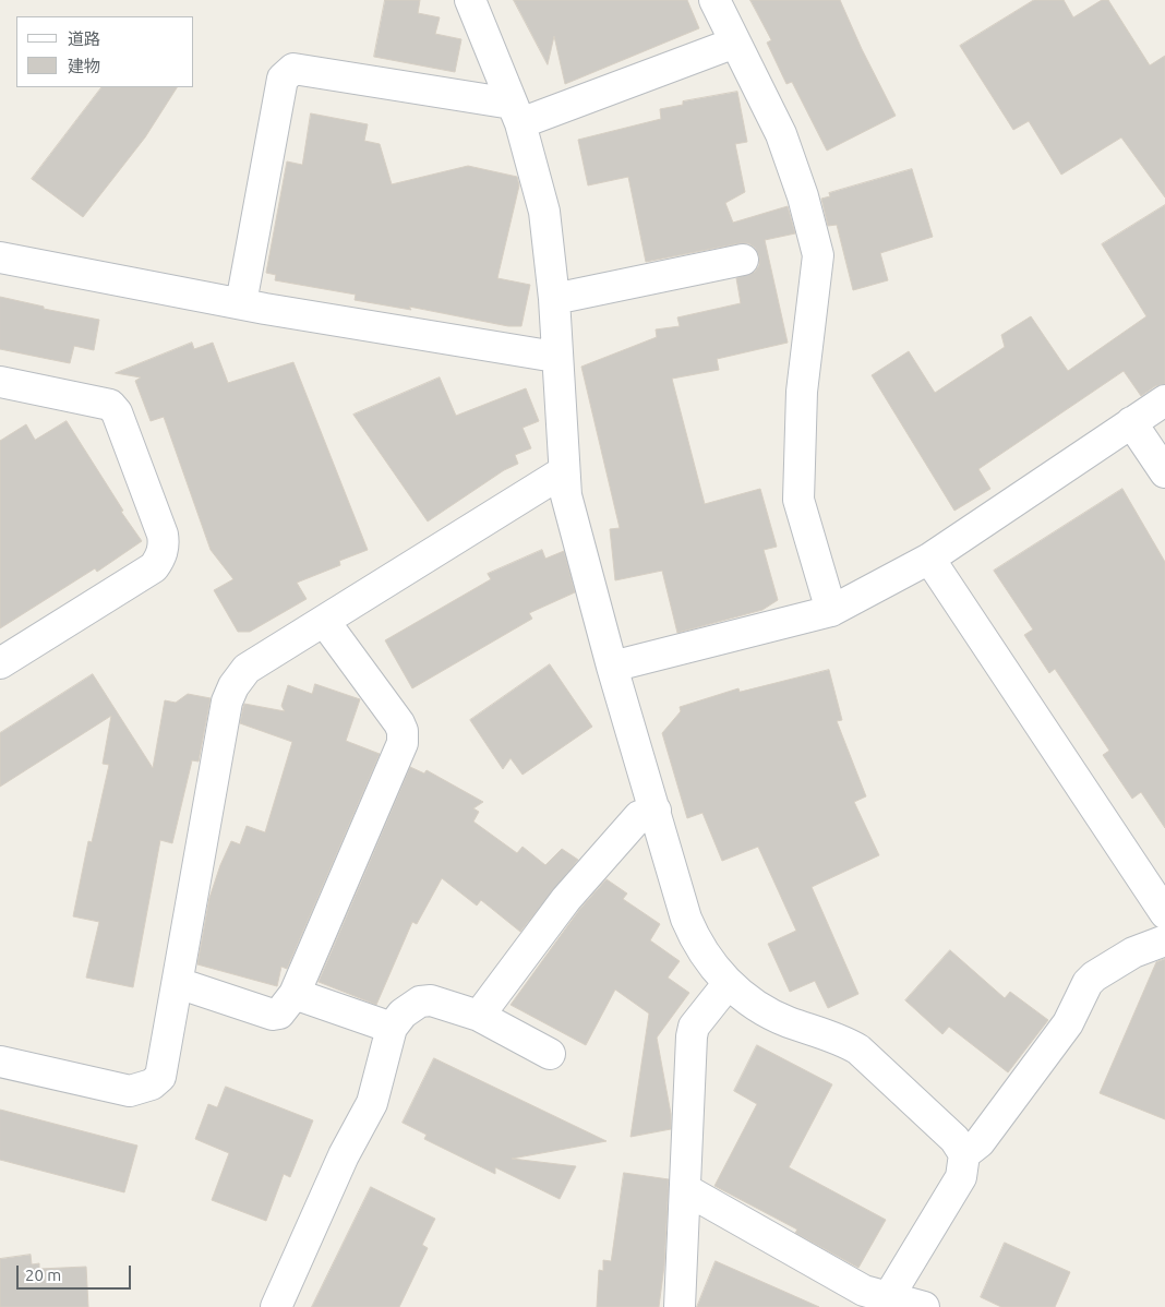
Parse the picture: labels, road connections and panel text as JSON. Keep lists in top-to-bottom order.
{
  "legend": ["道路", "建物"],
  "scale_bar": "20 m"
}
